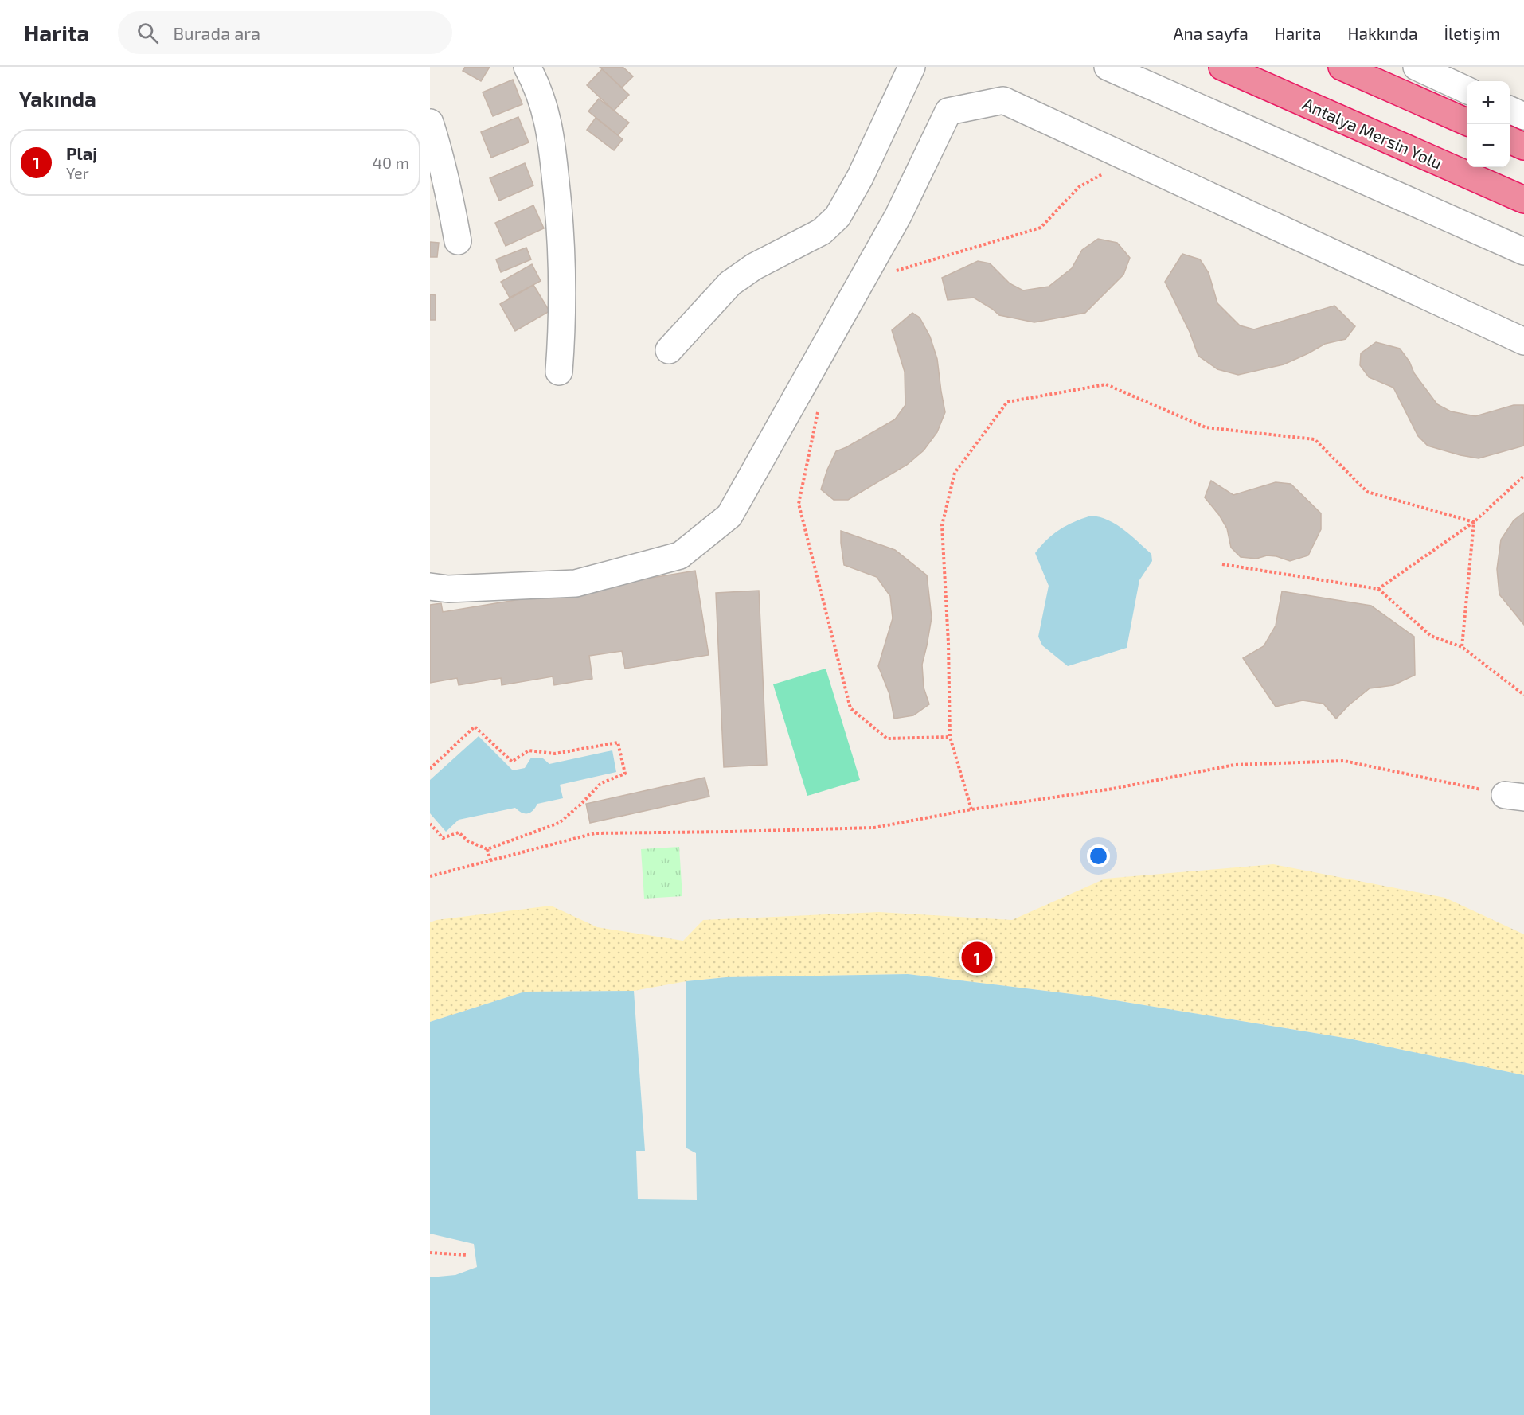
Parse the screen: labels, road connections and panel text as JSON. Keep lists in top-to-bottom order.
{
  "streets": {
    "highway": ["Antalya Mersin Yolu"]
  },
  "page": {
    "header": "Harita",
    "search": "Burada ara",
    "nav": [
      "Ana sayfa",
      "Harita",
      "Hakkında",
      "İletişim"
    ],
    "heading": "Yakında",
    "map_buttons": ["+", "−"],
    "list": [
      {
        "mark": "1",
        "name": "Plaj",
        "note": "Yer",
        "value": "40 m"
      }
    ],
    "pins": "1"
  }
}
